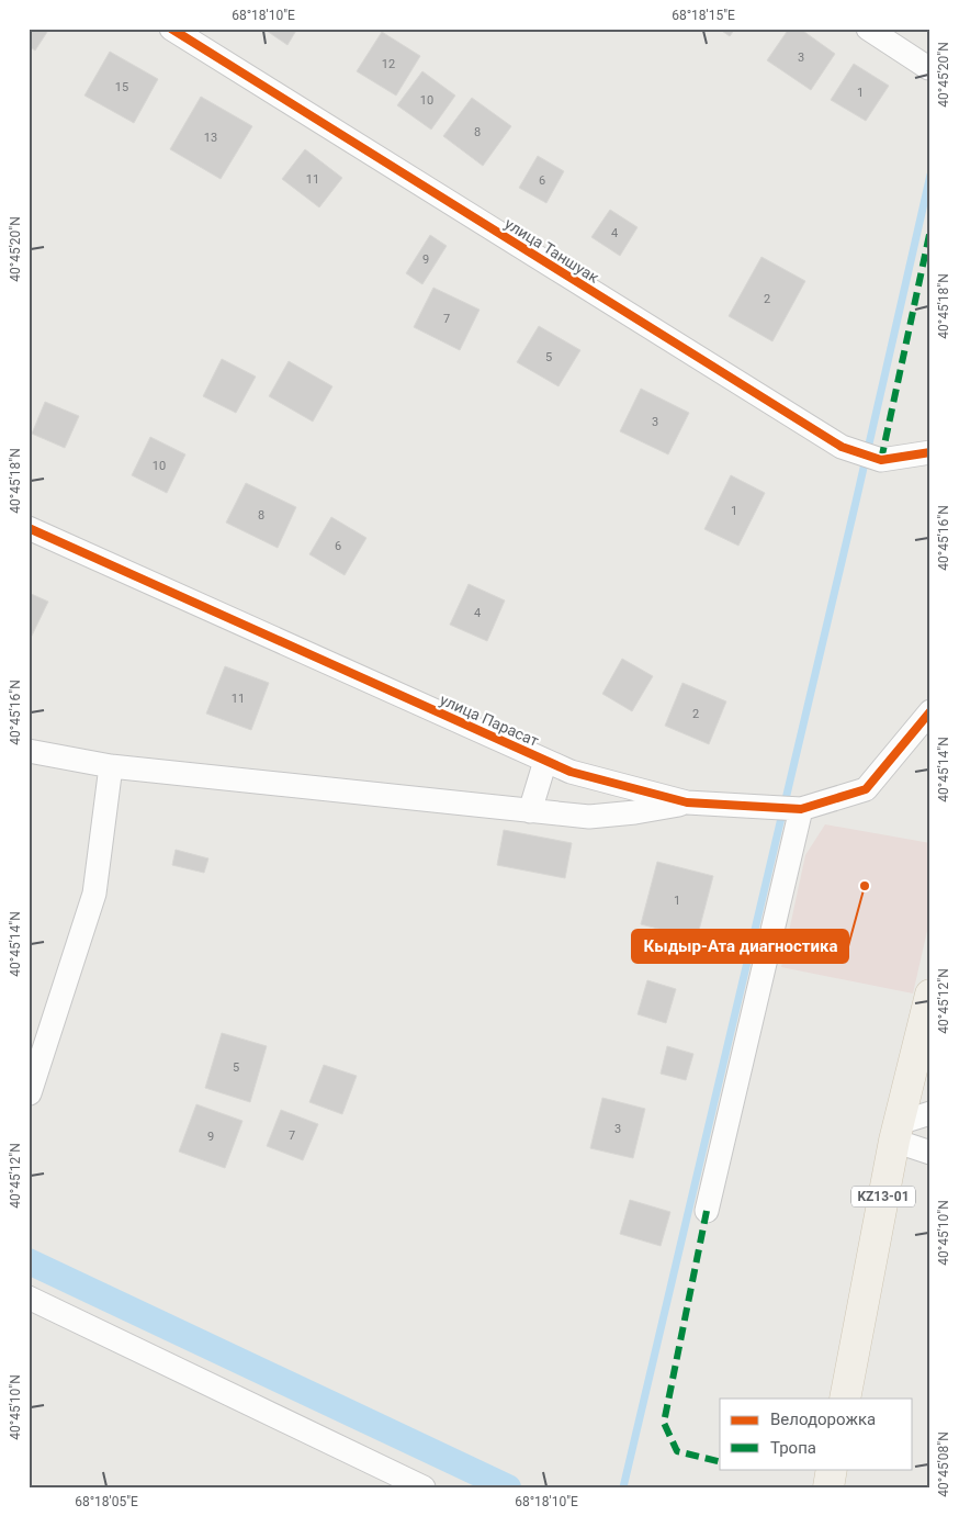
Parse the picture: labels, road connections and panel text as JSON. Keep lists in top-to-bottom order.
{
  "streets": {
    "main road": ["KZ13-01"],
    "street": ["улица Таншуак", "улица Парасат"]
  },
  "places": ["Кыдыр-Ата диагностика"],
  "house_numbers": [
    "3",
    "12",
    "15",
    "1",
    "10",
    "8",
    "13",
    "11",
    "6",
    "4",
    "9",
    "2",
    "7",
    "5",
    "3",
    "10",
    "1",
    "8",
    "6",
    "4",
    "11",
    "2",
    "1",
    "5",
    "3",
    "7",
    "9"
  ],
  "legend": ["Велодорожка", "Тропа"],
  "coordinates": [
    "68°18'10\"E",
    "68°18'15\"E",
    "40°45'20\"N",
    "40°45'18\"N",
    "40°45'16\"N",
    "40°45'14\"N",
    "40°45'12\"N",
    "40°45'10\"N",
    "40°45'08\"N",
    "68°18'05\"E"
  ]
}
